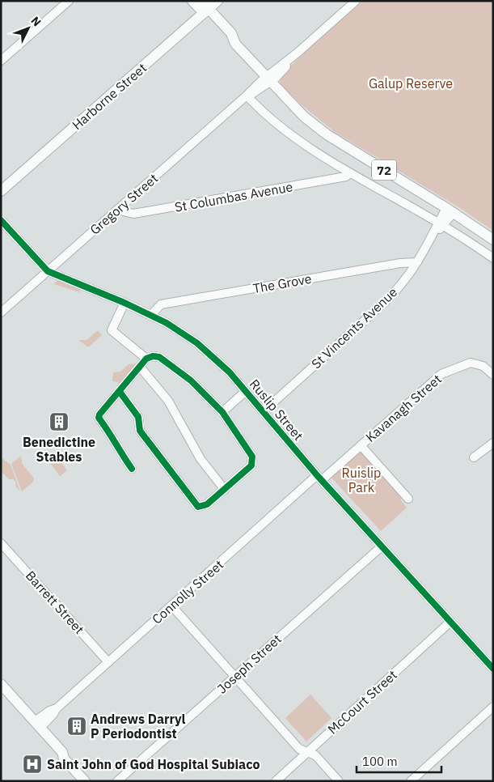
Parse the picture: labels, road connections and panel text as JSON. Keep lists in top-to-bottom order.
{
  "streets": {
    "main road": ["Harborne Street", "72"],
    "street": [
      "St Columbas Avenue",
      "Gregory Street",
      "The Grove",
      "St Vincents Avenue",
      "Kavanagh Street",
      "Ruslip Street",
      "Connolly Street",
      "Barrett Street",
      "Joseph Street",
      "McCourt Street"
    ]
  },
  "crossings": [
    ["Harborne Street", "72"],
    ["72", "Gregory Street"],
    ["72", "St Vincents Avenue"],
    ["St Columbas Avenue", "Gregory Street"],
    ["Gregory Street", "Ruslip Street"],
    ["The Grove", "St Vincents Avenue"],
    ["The Grove", "Ruslip Street"],
    ["St Vincents Avenue", "Ruslip Street"],
    ["Kavanagh Street", "Ruslip Street"],
    ["Kavanagh Street", "Connolly Street"],
    ["Ruslip Street", "Connolly Street"],
    ["Ruslip Street", "Joseph Street"],
    ["Ruslip Street", "McCourt Street"],
    ["Connolly Street", "Barrett Street"]
  ],
  "parks": ["Galup Reserve", "Ruislip Park"],
  "places": {
    "building": ["Benedictine Stables", "Andrews Darryl P Periodontist"],
    "hospital": ["Saint John of God Hospital Subiaco"]
  },
  "scale_bar": "100 m",
  "north": "top right"
}
